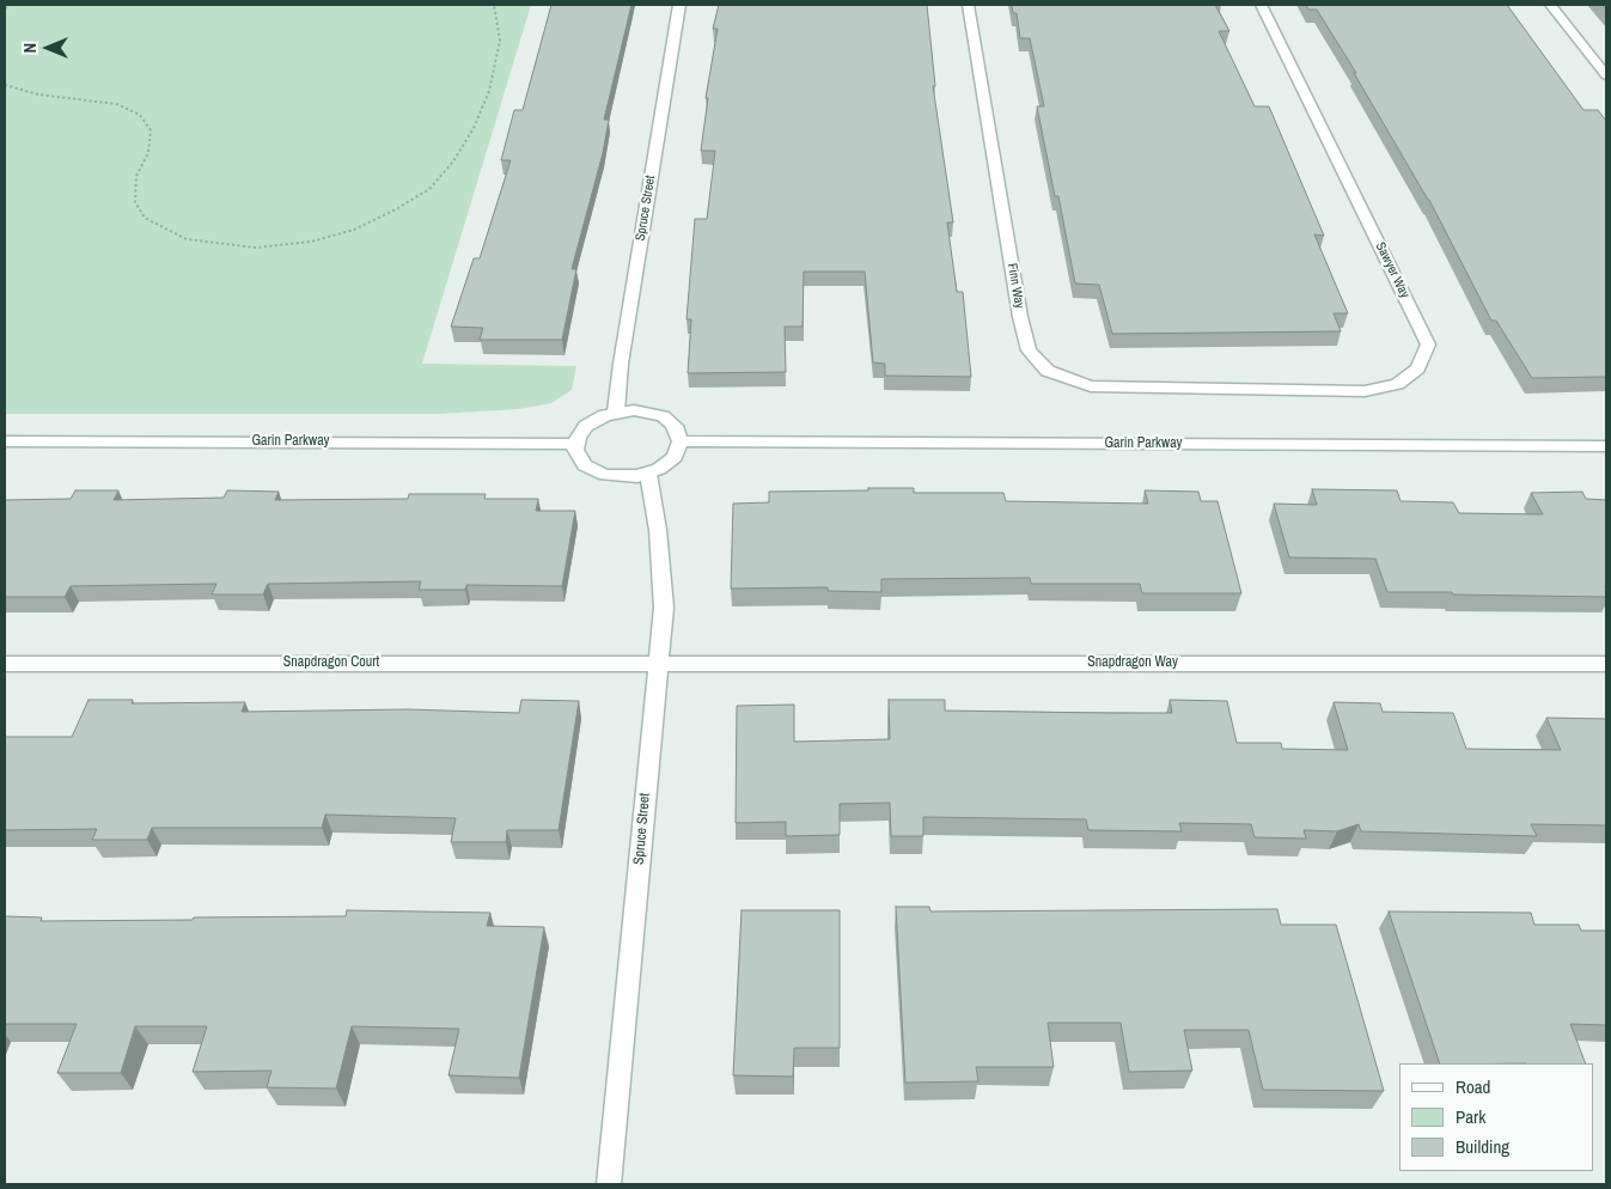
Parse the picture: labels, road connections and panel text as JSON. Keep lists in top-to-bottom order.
{
  "streets": {
    "street": [
      "Spruce Street",
      "Sawyer Way",
      "Finn Way",
      "Garin Parkway",
      "Snapdragon Court",
      "Snapdragon Way"
    ]
  },
  "crossings": [
    ["Spruce Street", "Garin Parkway"],
    ["Spruce Street", "Snapdragon Court"],
    ["Spruce Street", "Snapdragon Way"],
    ["Sawyer Way", "Finn Way"],
    ["Snapdragon Court", "Snapdragon Way"]
  ],
  "legend": ["Road", "Park", "Building"],
  "north": "left"
}
